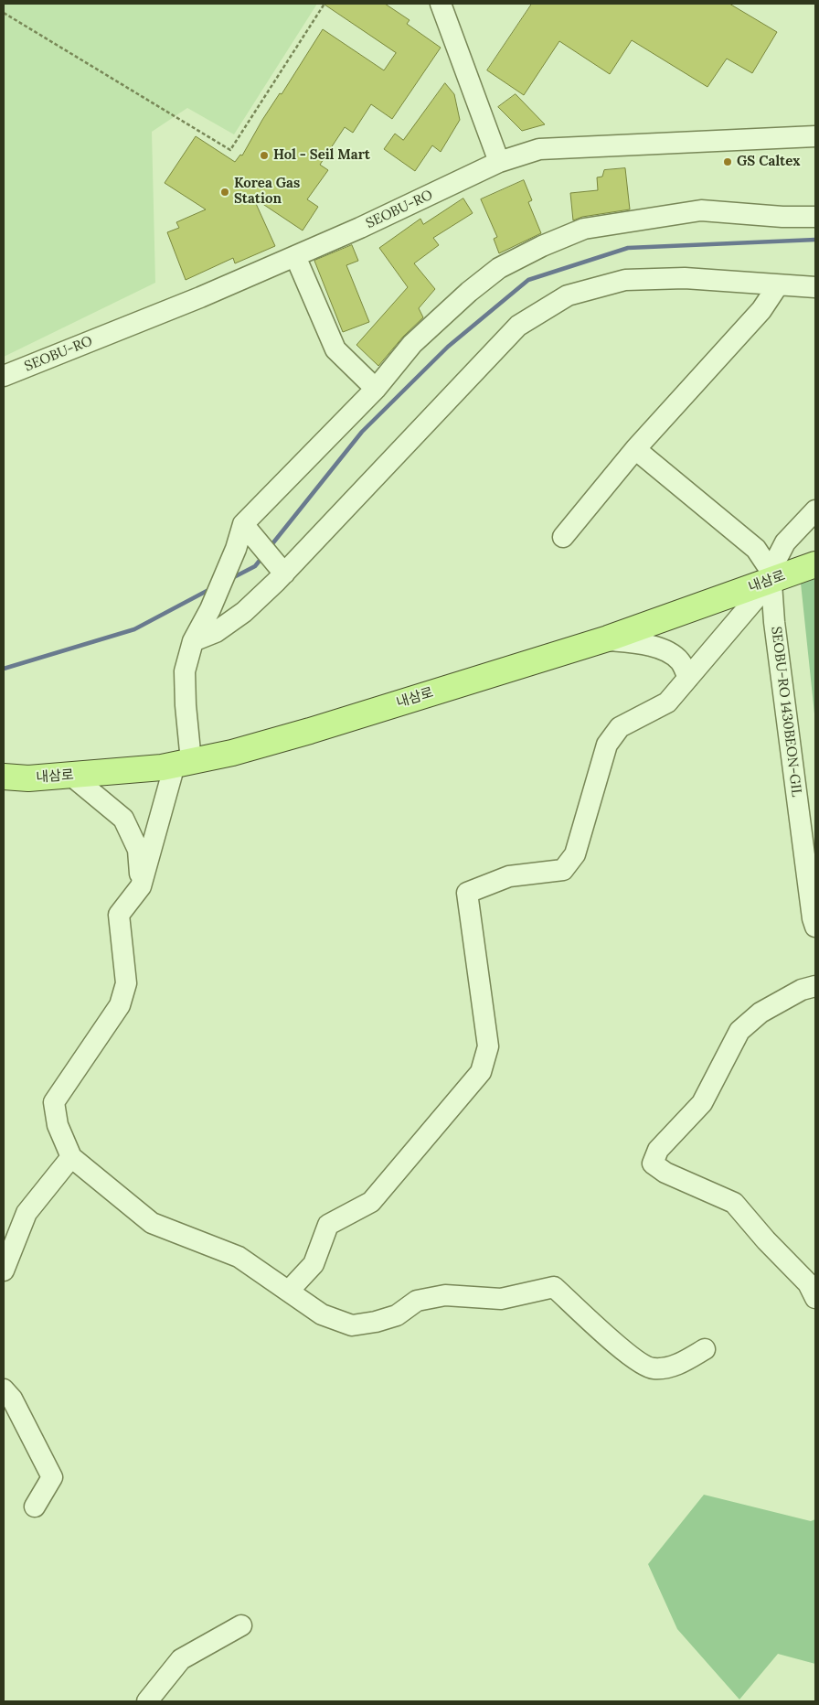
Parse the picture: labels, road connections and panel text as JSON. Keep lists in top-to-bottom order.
{
  "streets": {
    "main road": ["내삼로"],
    "street": ["SEOBU-RO", "SEOBU-RO 1430BEON-GIL"]
  },
  "crossings": [
    ["내삼로", "SEOBU-RO 1430BEON-GIL"]
  ],
  "places": ["Hol - Seil Mart", "GS Caltex", "Korea Gas Station"]
}
